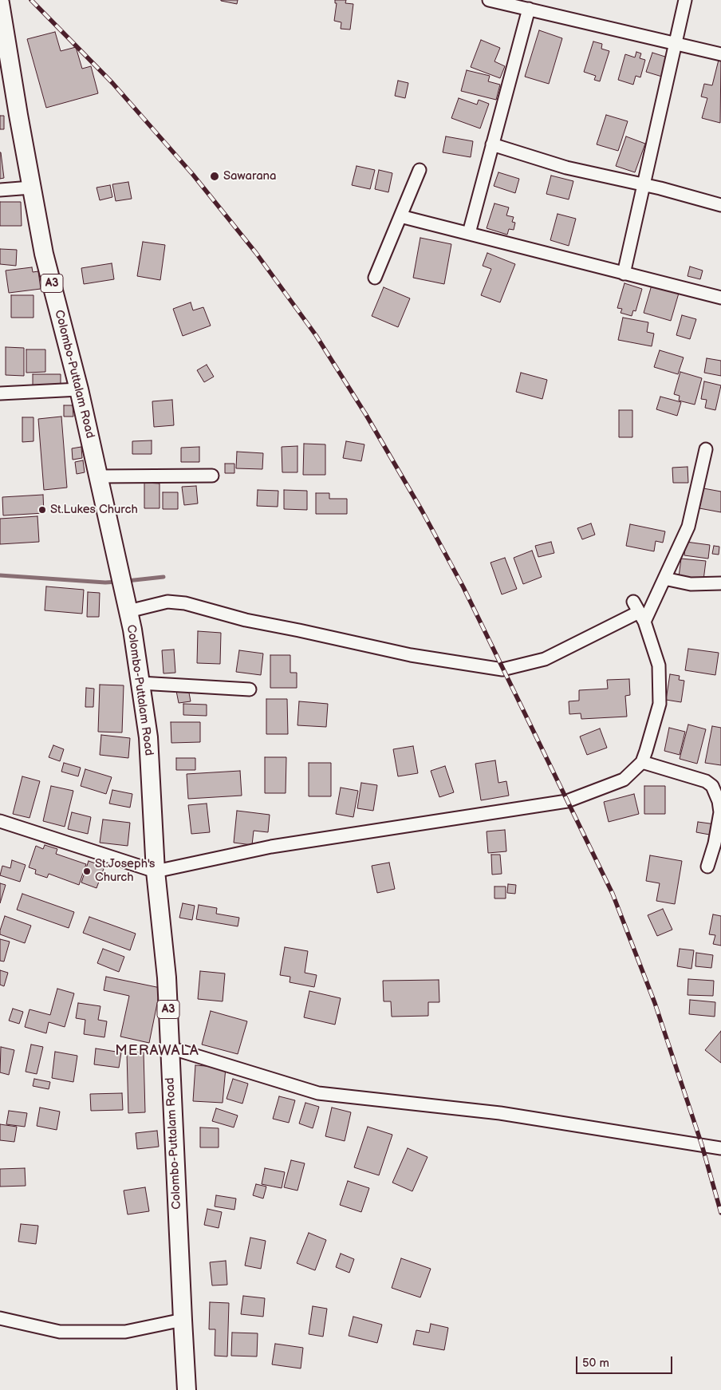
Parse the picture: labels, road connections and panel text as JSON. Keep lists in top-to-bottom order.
{
  "streets": {
    "highway": ["A3", "Colombo-Puttalam Road"]
  },
  "districts": ["MERAWALA"],
  "places": ["Sawarana", "St.Lukes Church", "St.Joseph's Church"],
  "scale_bar": "50 m"
}
